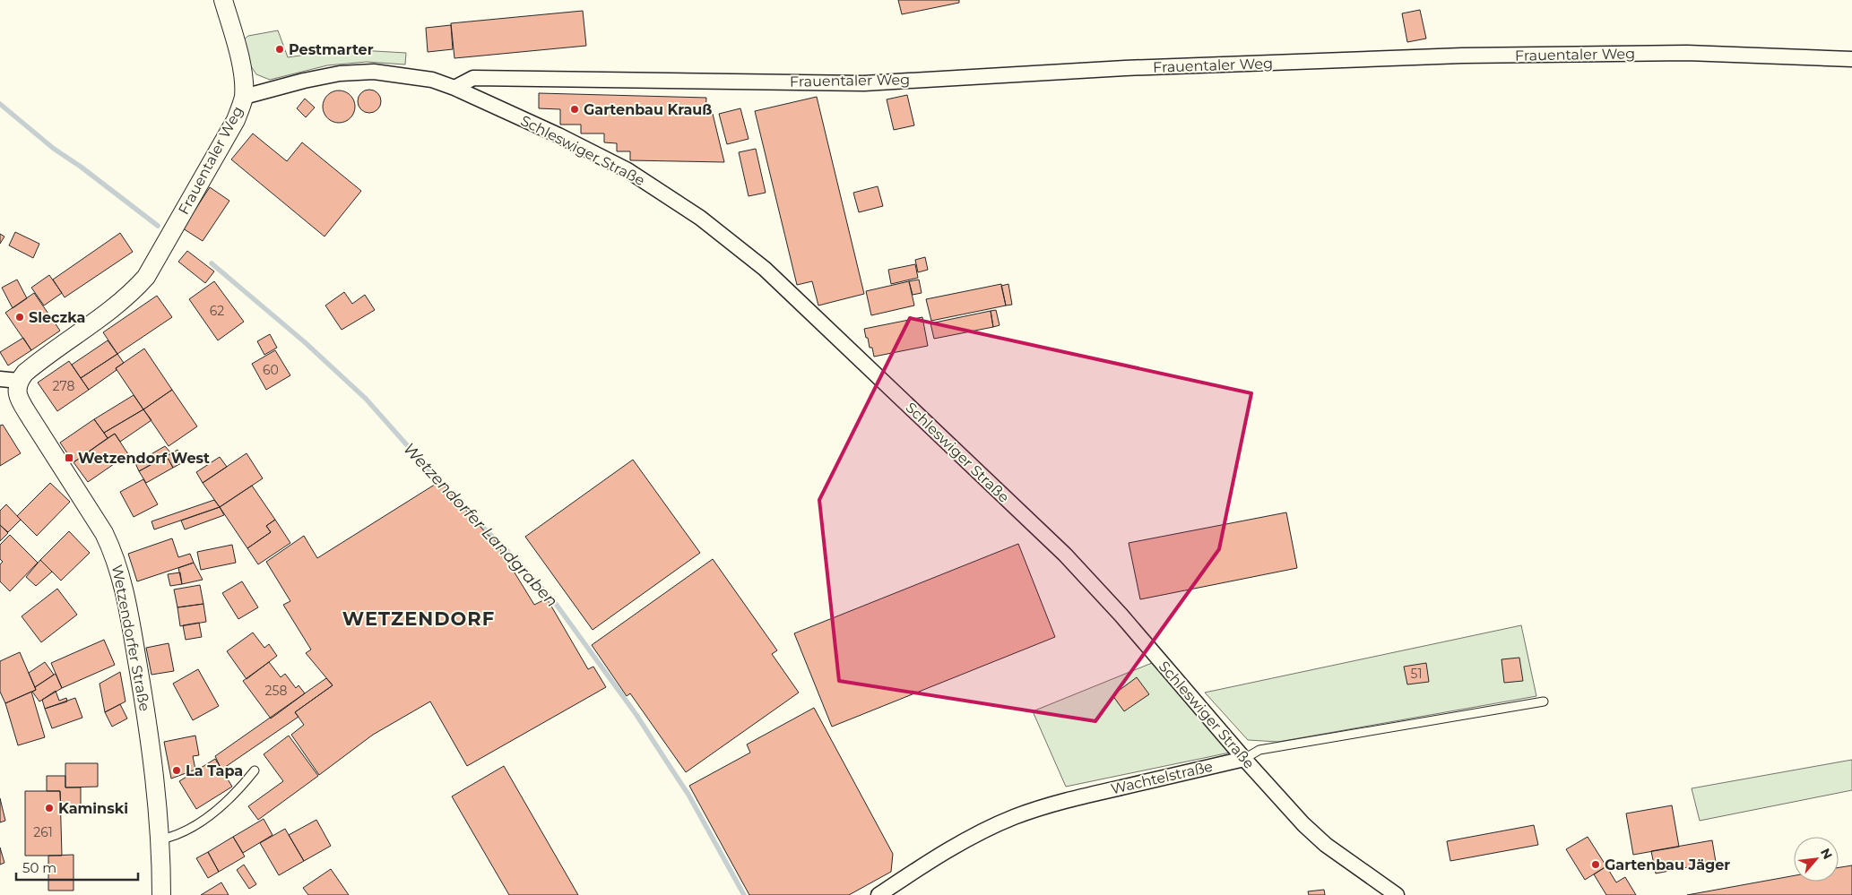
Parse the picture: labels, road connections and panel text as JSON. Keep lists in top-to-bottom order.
{
  "streets": {
    "street": [
      "Frauentaler Weg",
      "Schleswiger Straße",
      "Wetzendorfer Straße",
      "Wachtelstraße"
    ]
  },
  "crossings": [
    ["Frauentaler Weg", "Schleswiger Straße"],
    ["Frauentaler Weg", "Wetzendorfer Straße"],
    ["Schleswiger Straße", "Wachtelstraße"]
  ],
  "districts": ["WETZENDORF"],
  "water": ["Wetzendorfer Landgraben"],
  "places": {
    "other": [
      "Pestmarter",
      "Gartenbau Krauß",
      "Sleczka",
      "La Tapa",
      "Kaminski",
      "Gartenbau Jäger"
    ],
    "transit": ["Wetzendorf West"]
  },
  "house_numbers": [
    "62",
    "60",
    "278",
    "51",
    "258",
    "261"
  ],
  "scale_bar": "50 m",
  "north": "top right"
}
